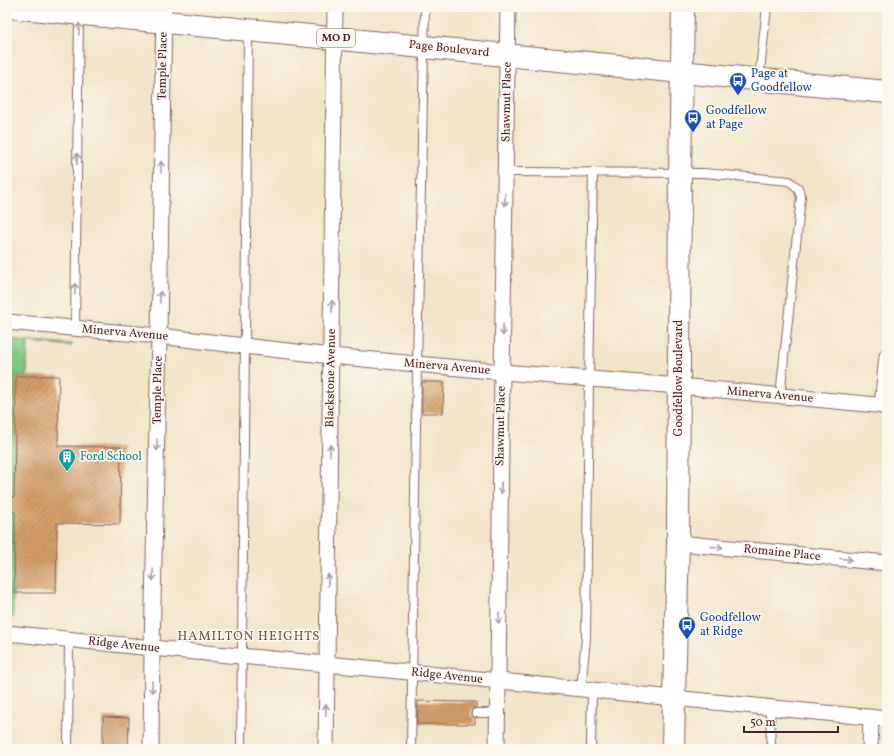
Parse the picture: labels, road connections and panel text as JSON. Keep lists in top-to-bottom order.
{
  "streets": {
    "main road": ["MO D", "Page Boulevard", "Goodfellow Boulevard"],
    "street": [
      "Temple Place",
      "Shawmut Place",
      "Minerva Avenue",
      "Blackstone Avenue",
      "Romaine Place",
      "Ridge Avenue"
    ]
  },
  "crossings": [
    ["Page Boulevard", "Temple Place"],
    ["Page Boulevard", "Shawmut Place"],
    ["Page Boulevard", "Blackstone Avenue"],
    ["Page Boulevard", "Goodfellow Boulevard"],
    ["Temple Place", "Minerva Avenue"],
    ["Temple Place", "Ridge Avenue"],
    ["Shawmut Place", "Minerva Avenue"],
    ["Shawmut Place", "Ridge Avenue"],
    ["Minerva Avenue", "Blackstone Avenue"],
    ["Minerva Avenue", "Goodfellow Boulevard"],
    ["Blackstone Avenue", "Ridge Avenue"],
    ["Goodfellow Boulevard", "Romaine Place"],
    ["Goodfellow Boulevard", "Ridge Avenue"]
  ],
  "one_way": ["Shawmut Place", "Blackstone Avenue", "Romaine Place"],
  "districts": ["HAMILTON HEIGHTS"],
  "places": {
    "bus stop": ["Page at Goodfellow", "Goodfellow at Page", "Goodfellow at Ridge"],
    "building": ["Ford School"]
  },
  "scale_bar": "50 m"
}
